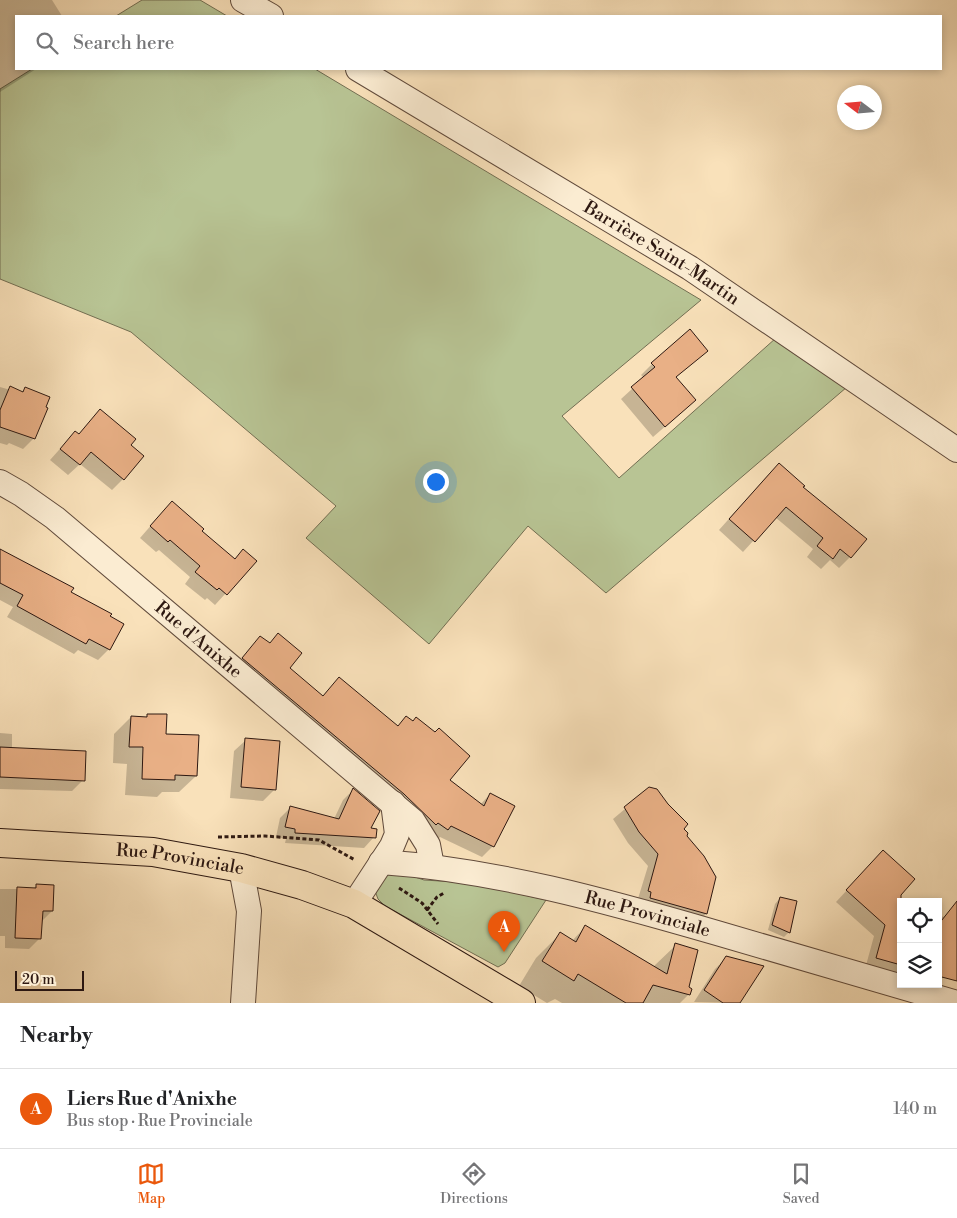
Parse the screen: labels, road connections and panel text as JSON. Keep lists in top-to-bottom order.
{
  "streets": {
    "main road": ["Rue Provinciale"],
    "street": ["Barrière Saint-Martin", "Rue d'Anixhe"]
  },
  "crossings": [
    ["Rue d'Anixhe", "Rue Provinciale"]
  ],
  "scale_bar": "20 m",
  "north": "left",
  "page": {
    "search": "Search here",
    "pins": "A",
    "scale": "20 m",
    "heading": "Nearby",
    "list": [
      {
        "mark": "A",
        "name": "Liers Rue d'Anixhe",
        "note": "Bus stop · Rue Provinciale",
        "value": "140 m"
      }
    ],
    "nav": ["Map", "Directions", "Saved"]
  }
}
